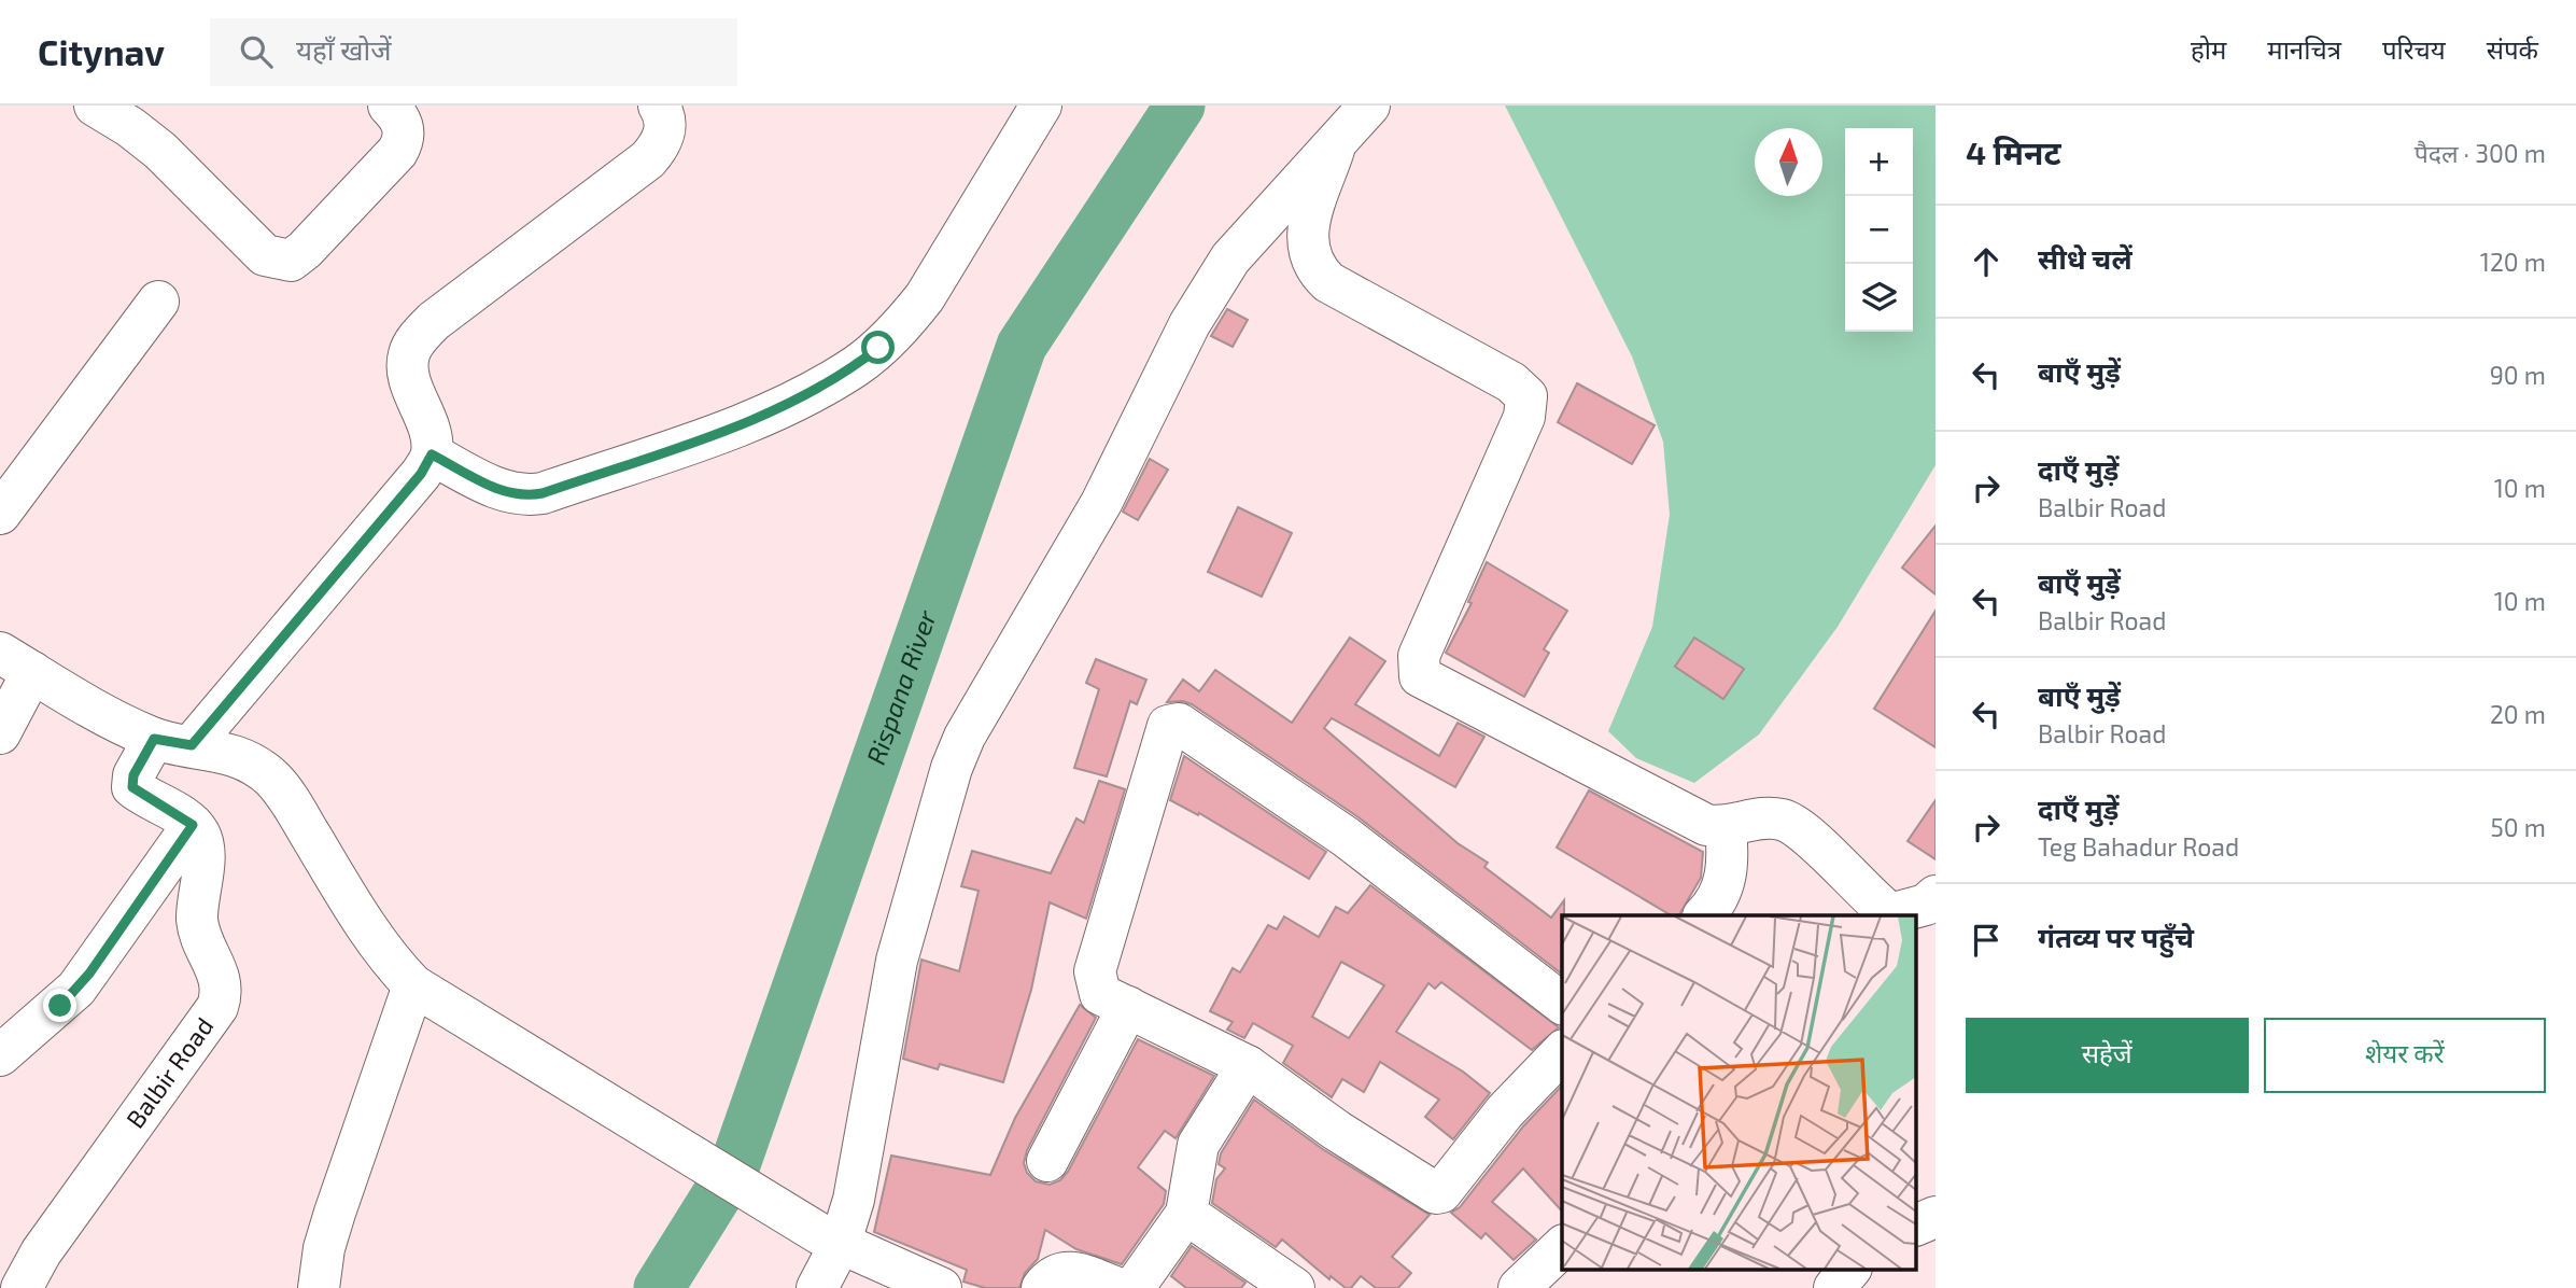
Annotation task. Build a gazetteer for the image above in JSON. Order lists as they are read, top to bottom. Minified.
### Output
{"streets":{"street":["Balbir Road"]},"water":["Rispana River"],"north":"top","page":{"header":"Citynav","search":"यहाँ खोजें","nav":["होम","मानचित्र","परिचय","संपर्क"],"heading":["4 मिनट","पैदल · 300 m"],"map_buttons":["+","−"],"list":[["सीधे चलें","120 m"],["बाएँ मुड़ें","90 m"],["दाएँ मुड़ें","Balbir Road","10 m"],["बाएँ मुड़ें","Balbir Road","10 m"],["बाएँ मुड़ें","Balbir Road","20 m"],["दाएँ मुड़ें","Teg Bahadur Road","50 m"],"गंतव्य पर पहुँचे"],"buttons":["सहेजें","शेयर करें"]}}
